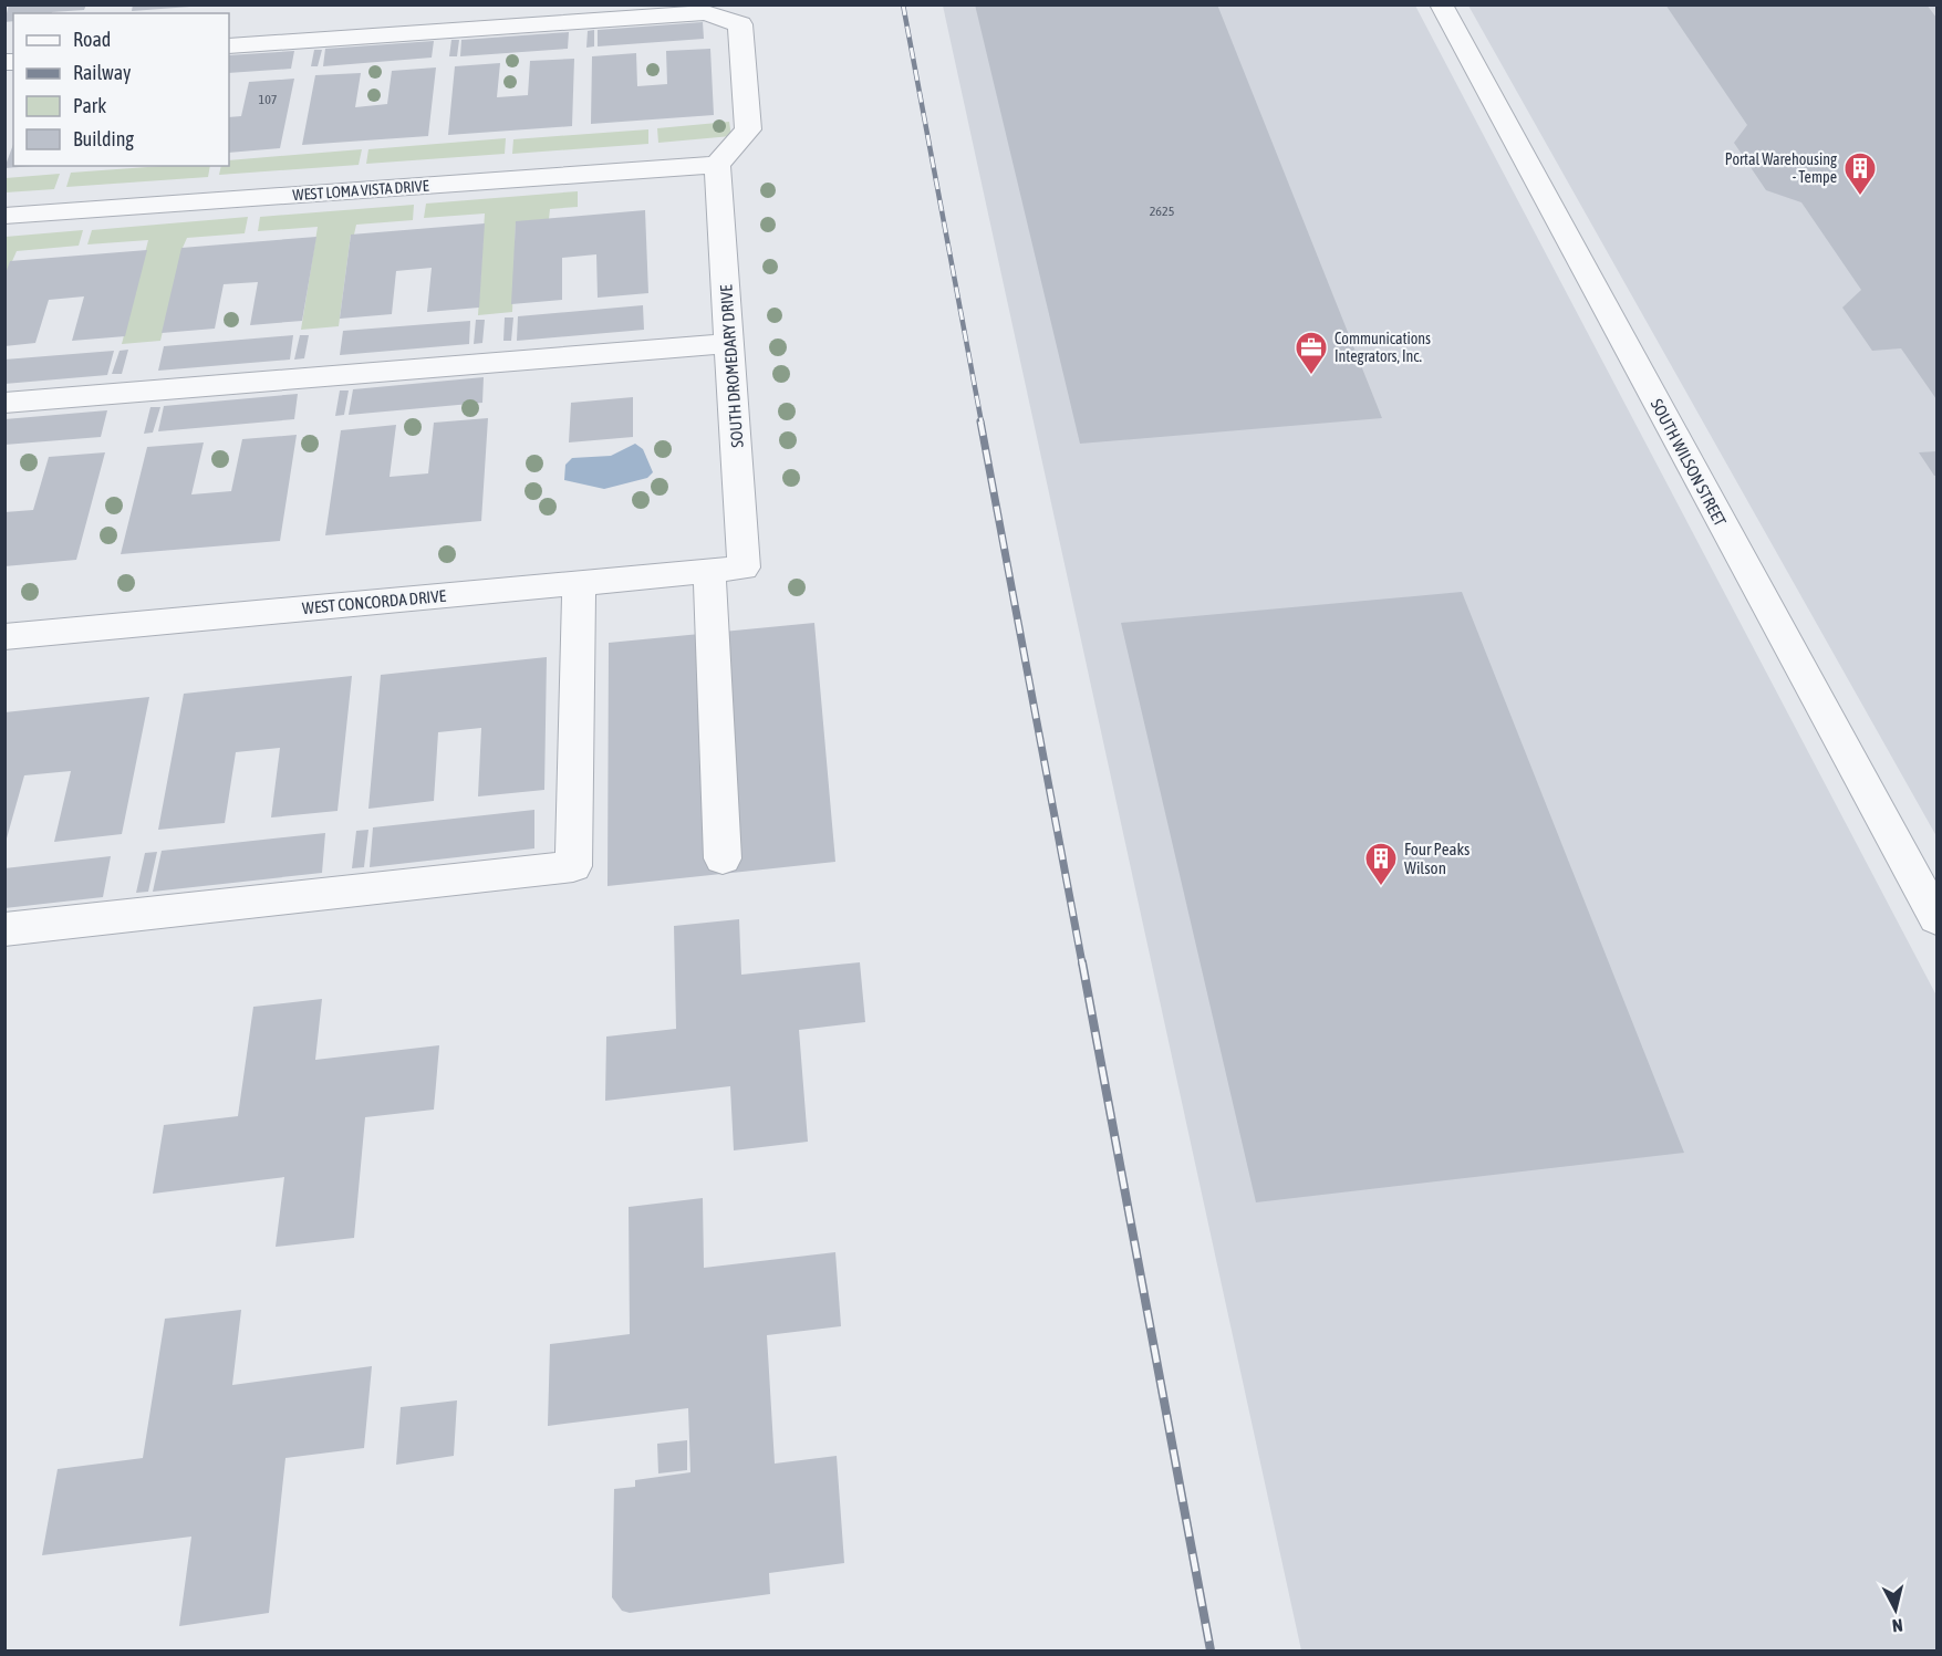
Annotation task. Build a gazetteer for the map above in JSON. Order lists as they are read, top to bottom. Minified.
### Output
{"streets":{"street":["WEST LOMA VISTA DRIVE","SOUTH DROMEDARY DRIVE","SOUTH WILSON STREET","WEST CONCORDA DRIVE"]},"crossings":[["WEST LOMA VISTA DRIVE","SOUTH DROMEDARY DRIVE"],["SOUTH DROMEDARY DRIVE","WEST CONCORDA DRIVE"]],"places":{"building":["Portal Warehousing - Tempe","Four Peaks Wilson"],"office":["Communications Integrators, Inc."]},"house_numbers":["107","2625"],"legend":["Road","Railway","Park","Building"],"north":"bottom"}
